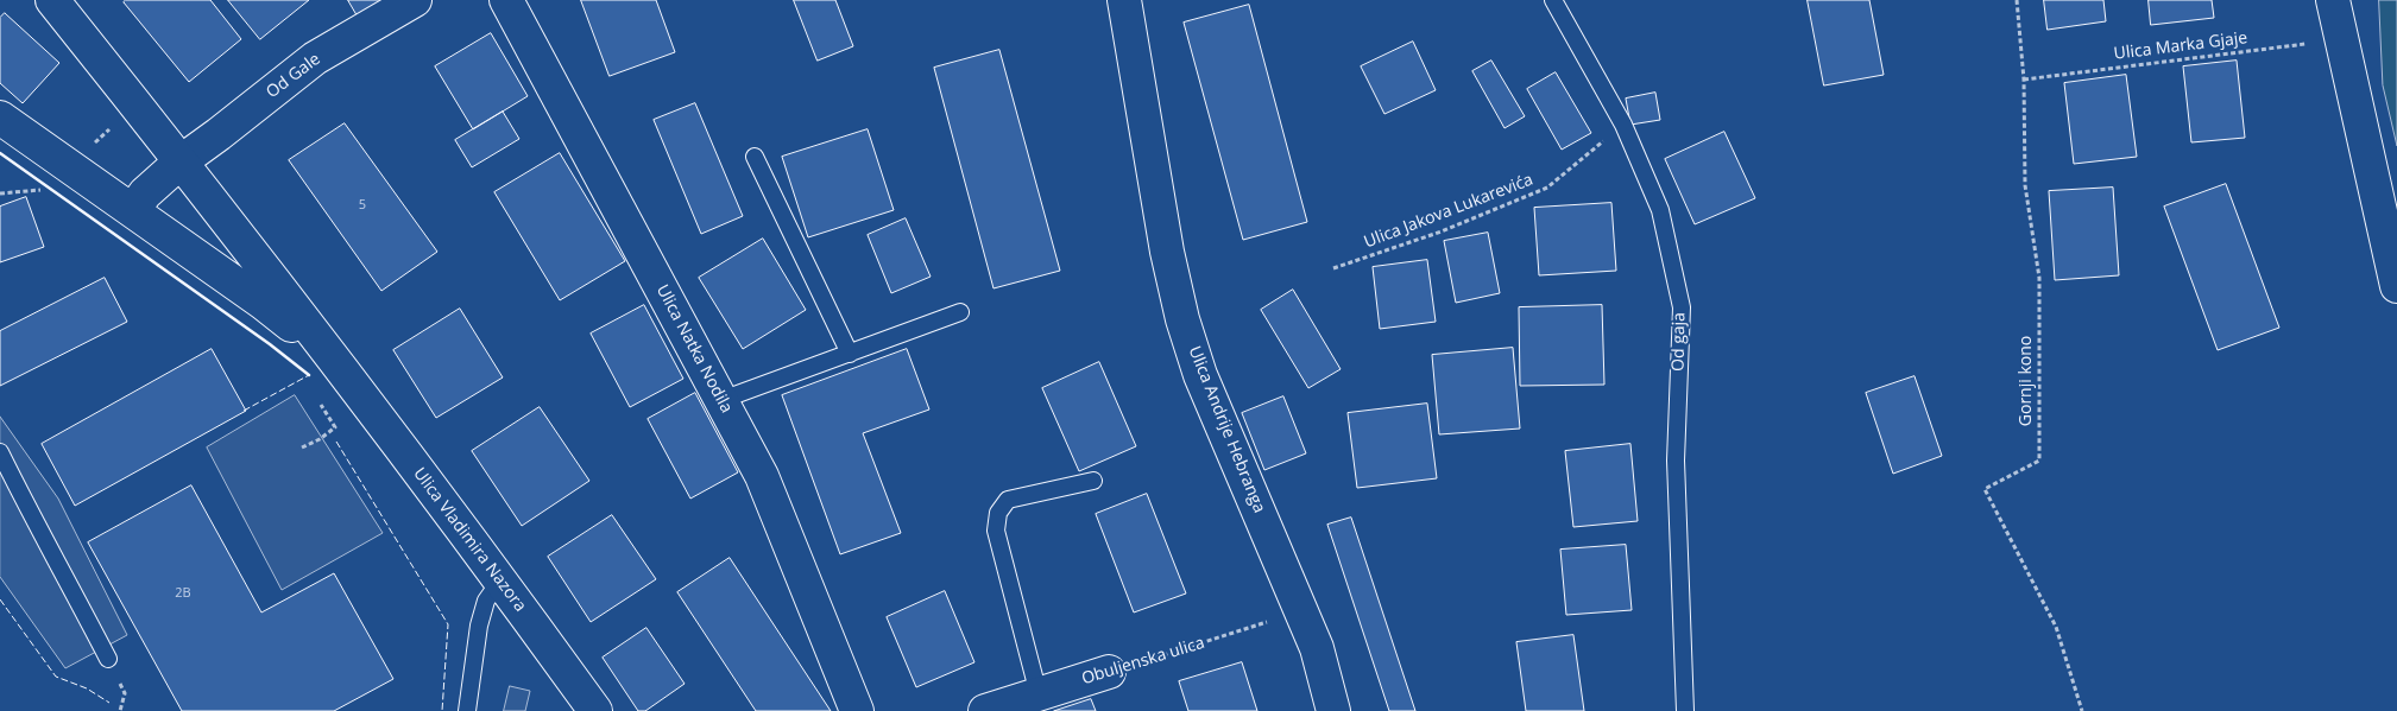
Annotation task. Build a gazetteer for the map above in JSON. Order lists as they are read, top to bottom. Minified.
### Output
{"streets":{"street":["Od Gale","Ulica Natka Nodila","Ulica Andrije Hebranga","Ulica Vladimira Nazora","Obuljenska ulica"],"lane":["Od gaja"],"path":["Ulica Marka Gjaje","Ulica Jakova Lukarevića","Gornji kono"]},"crossings":[["Ulica Marka Gjaje","Gornji kono"],["Od Gale","Ulica Vladimira Nazora"],["Ulica Jakova Lukarevića","Od gaja"],["Ulica Andrije Hebranga","Obuljenska ulica"]],"house_numbers":["5","2B"]}
